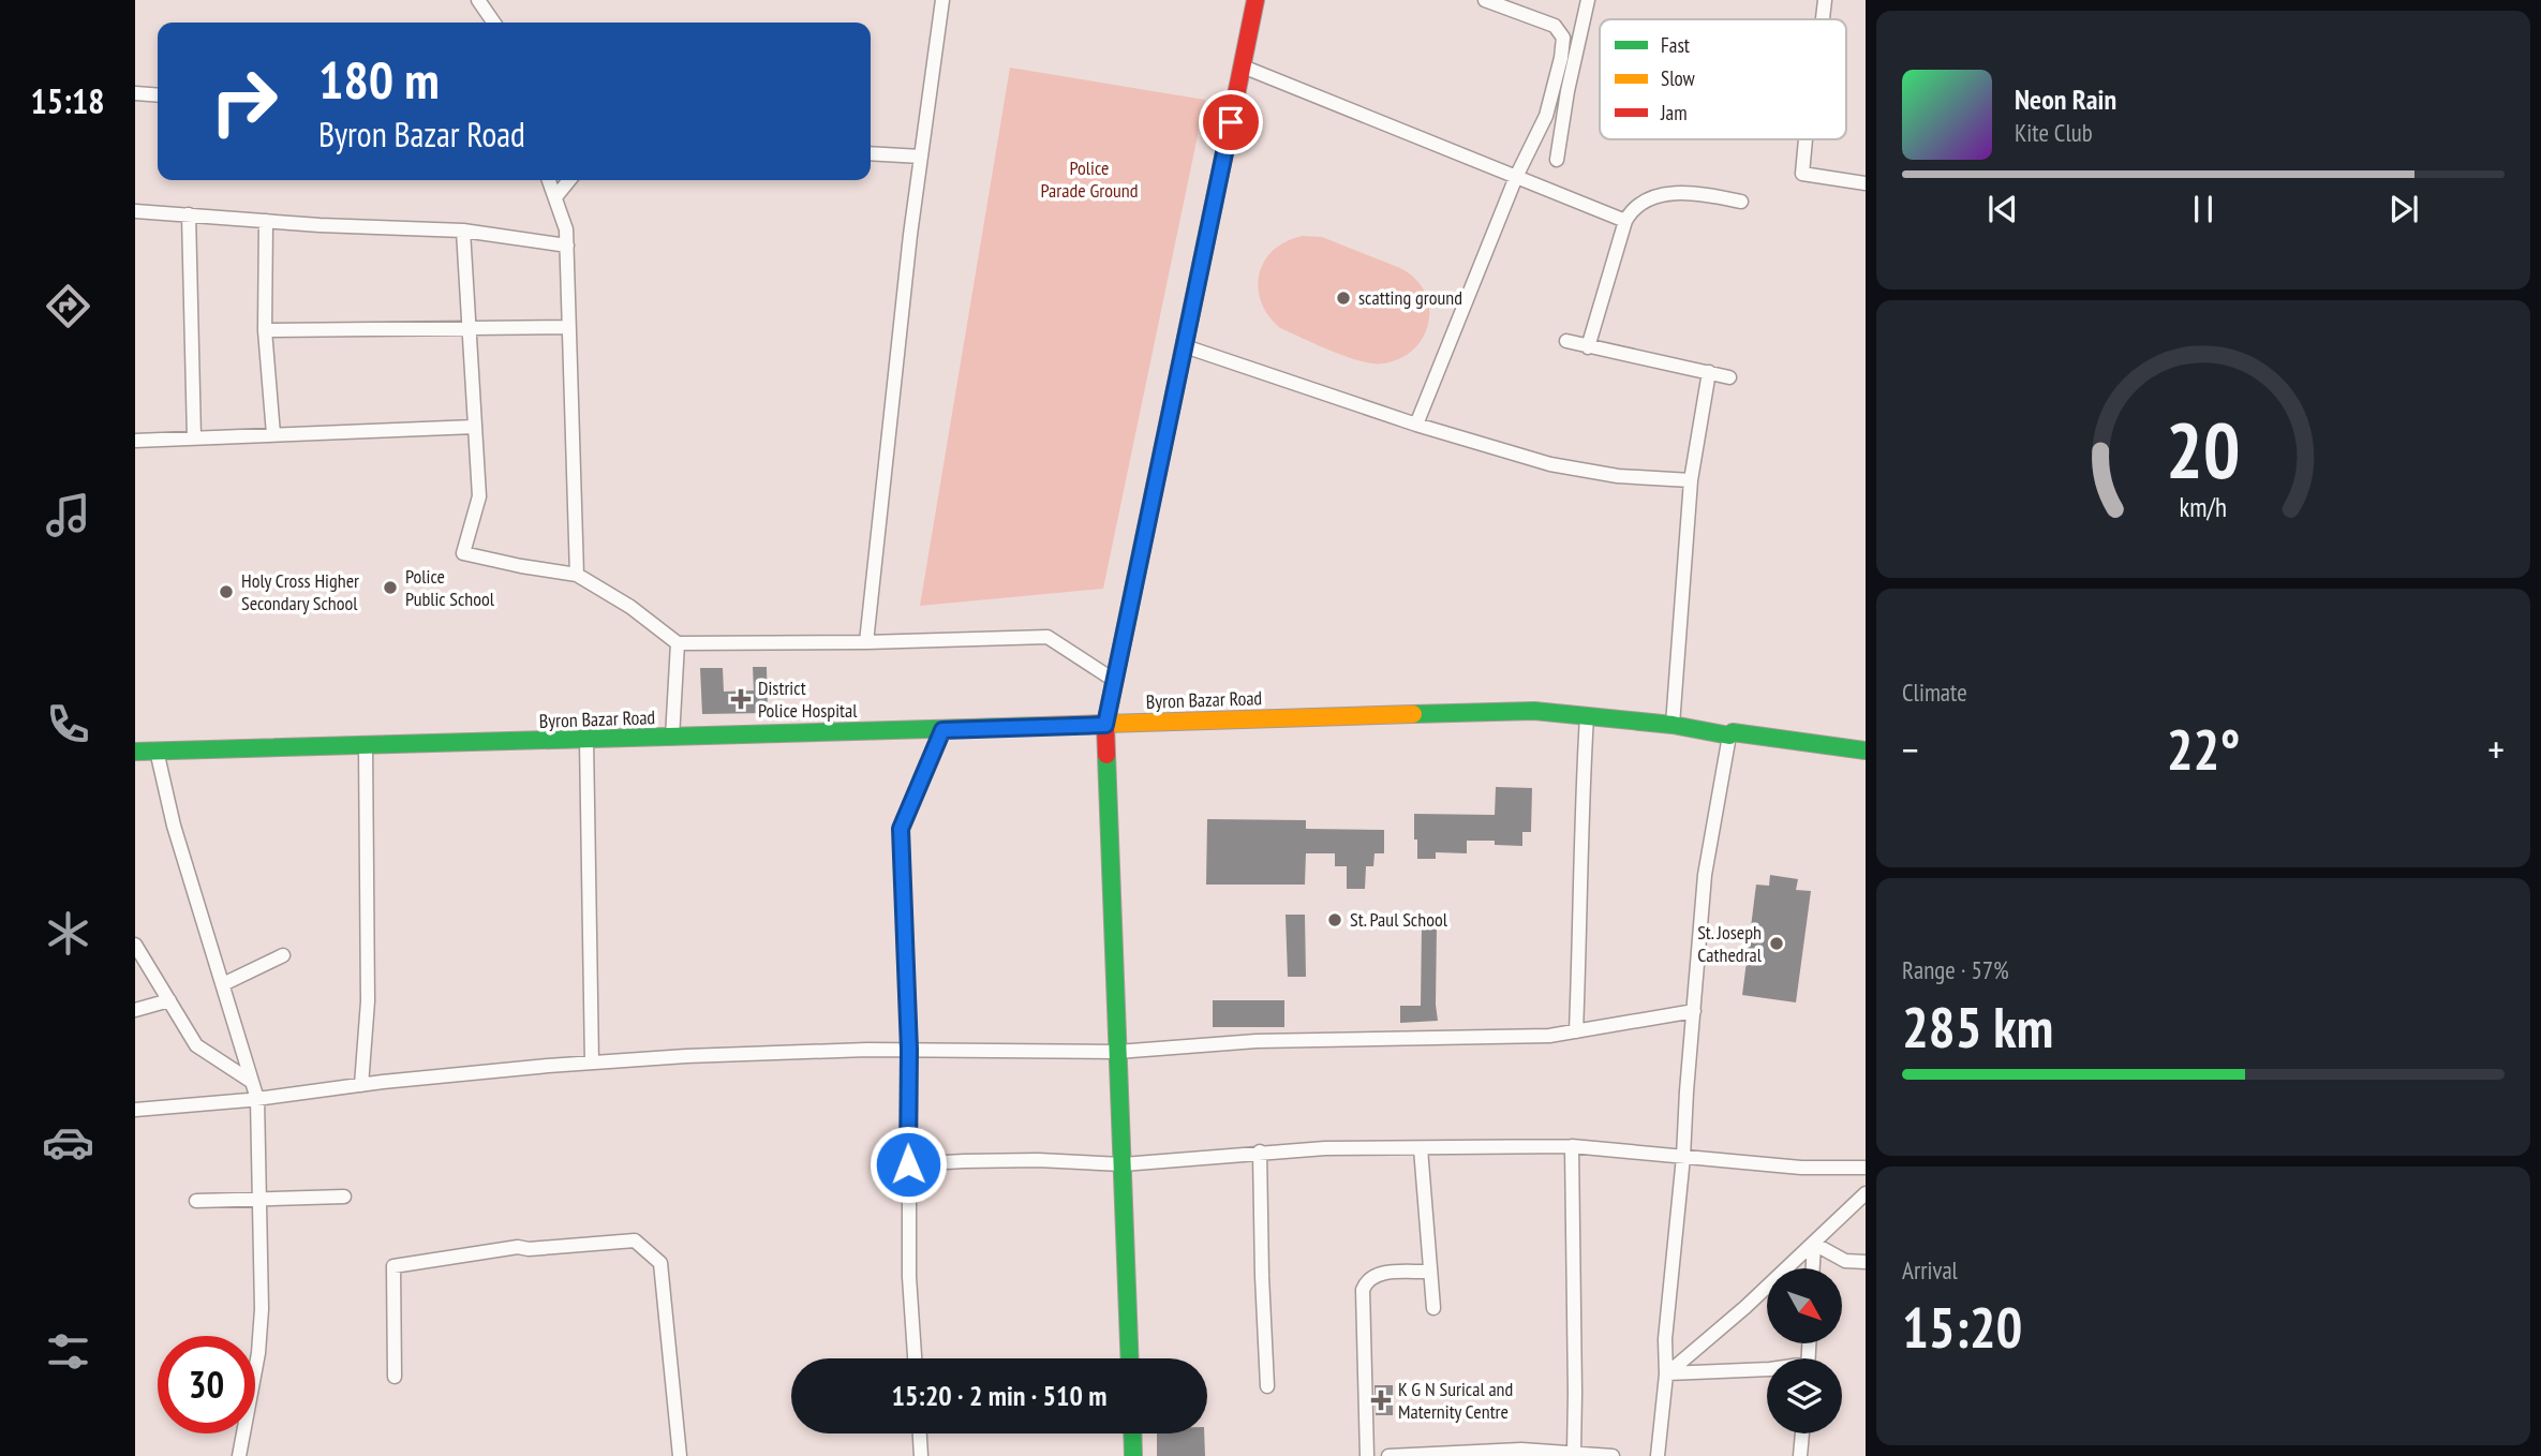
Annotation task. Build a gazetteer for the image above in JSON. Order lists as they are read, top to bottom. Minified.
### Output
{"streets":{"street":["Byron Bazar Road"]},"parks":["Police Parade Ground"],"places":{"other":["scatting ground","Police Public School","Holy Cross Higher Secondary School","St. Paul School","St. Joseph Cathedral"],"health":["District Police Hospital","K G N Surical and Maternity Centre"]},"legend":["Fast","Slow","Jam"],"north":"bottom right","page":{"tabs":"15:18","turn":["180 m","Byron Bazar Road"],"song":["Neon Rain","Kite Club"],"tile":["Climate",["Range · 57%","285 km"],["Arrival","15:20"]],"heat":["−","22°","+"],"limit":"30","trip":"15:20 · 2 min · 510 m","gauge":["20","km/h"]}}
